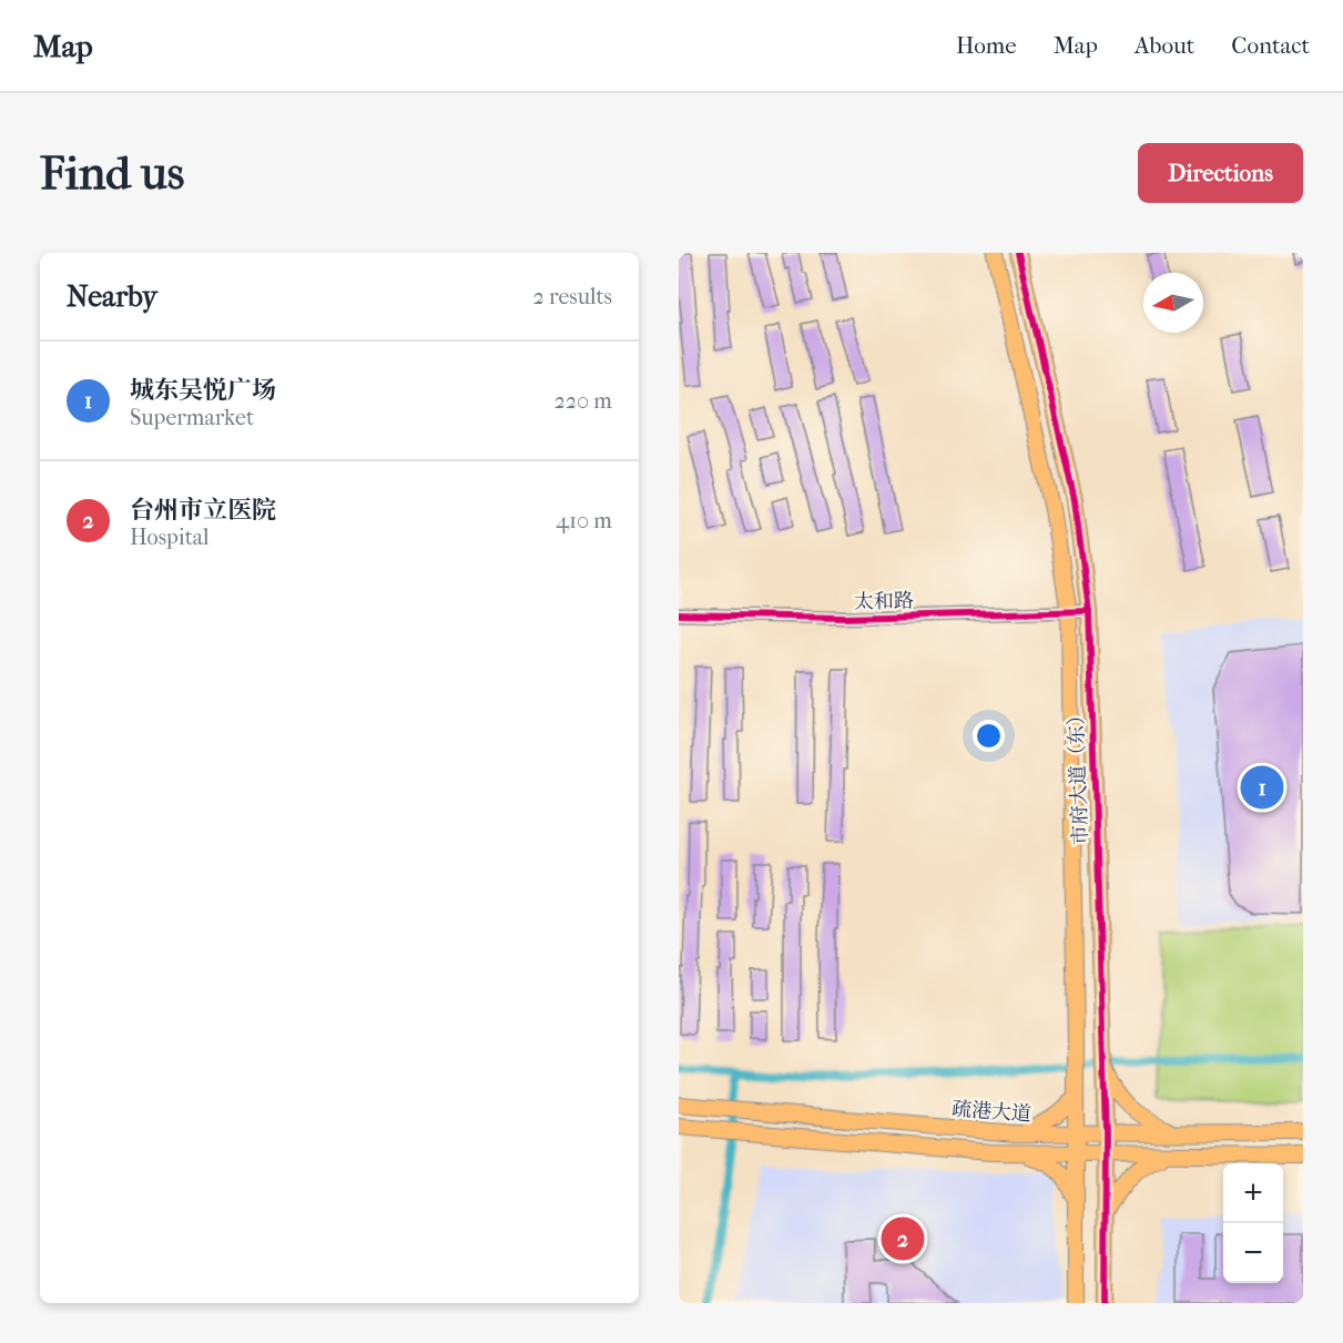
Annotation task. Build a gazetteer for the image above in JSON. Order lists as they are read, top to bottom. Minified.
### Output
{"streets":{"main road":["市府大道（东）","疏港大道"],"street":["太和路"]},"crossings":[["太和路","市府大道（东）"],["市府大道（东）","疏港大道"]],"north":"left","page":{"header":"Map","nav":["Home","Map","About","Contact"],"buttons":"Directions","title":"Find us","heading":["Nearby","2 results"],"list":[{"mark":"1","name":"城东吴悦广场","note":"Supermarket","value":"220 m"},{"mark":"2","name":"台州市立医院","note":"Hospital","value":"410 m"}],"pins":["1","2"],"map_buttons":["+","−"]}}
